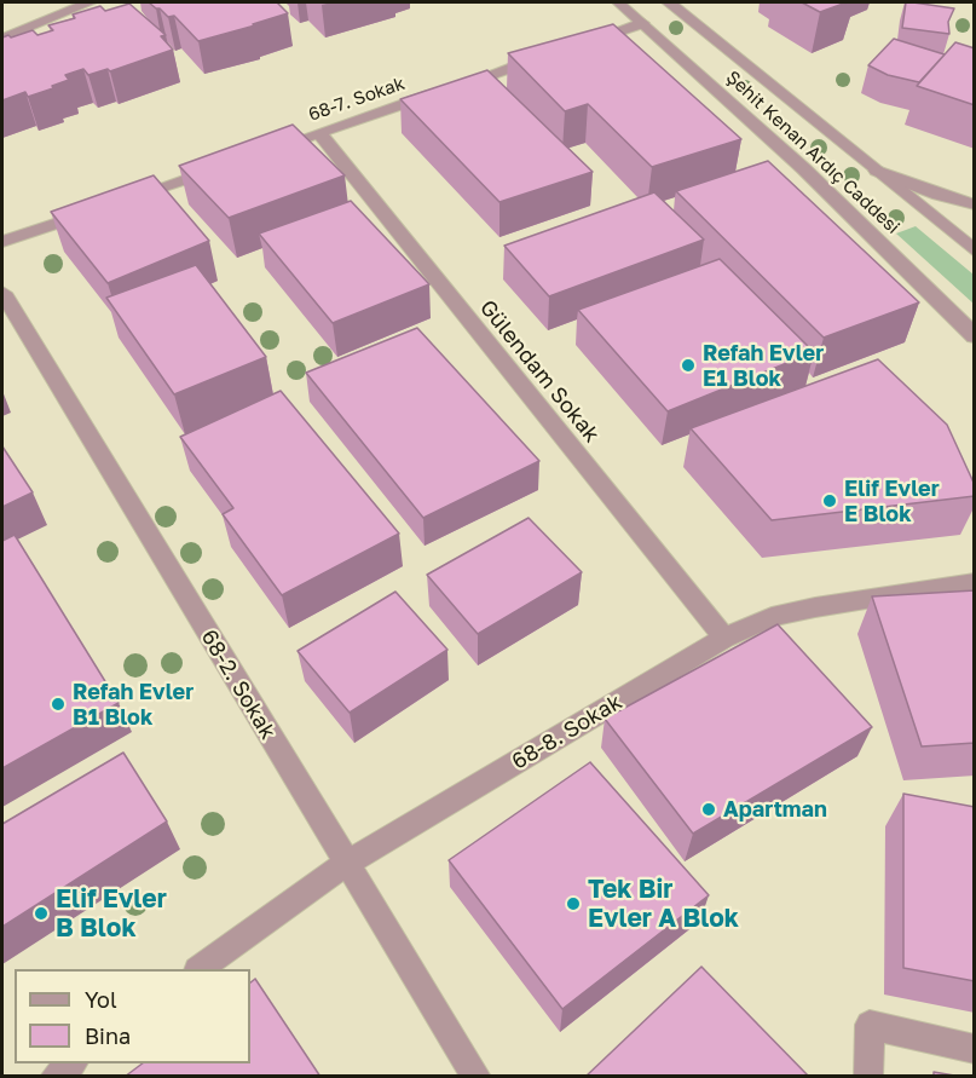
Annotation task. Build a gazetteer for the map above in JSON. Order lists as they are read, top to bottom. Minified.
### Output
{"streets":{"street":["68-7. Sokak","Şehit Kenan Ardıç Caddesi","Gülendam Sokak","68-2. Sokak","68-8. Sokak"]},"crossings":[["68-7. Sokak","Gülendam Sokak"],["Gülendam Sokak","68-8. Sokak"],["68-2. Sokak","68-8. Sokak"]],"places":["Refah Evler E1 Blok","Elif Evler E Blok","Refah Evler B1 Blok","Apartman","Tek Bir Evler A Blok","Elif Evler B Blok"],"legend":["Yol","Bina"]}
